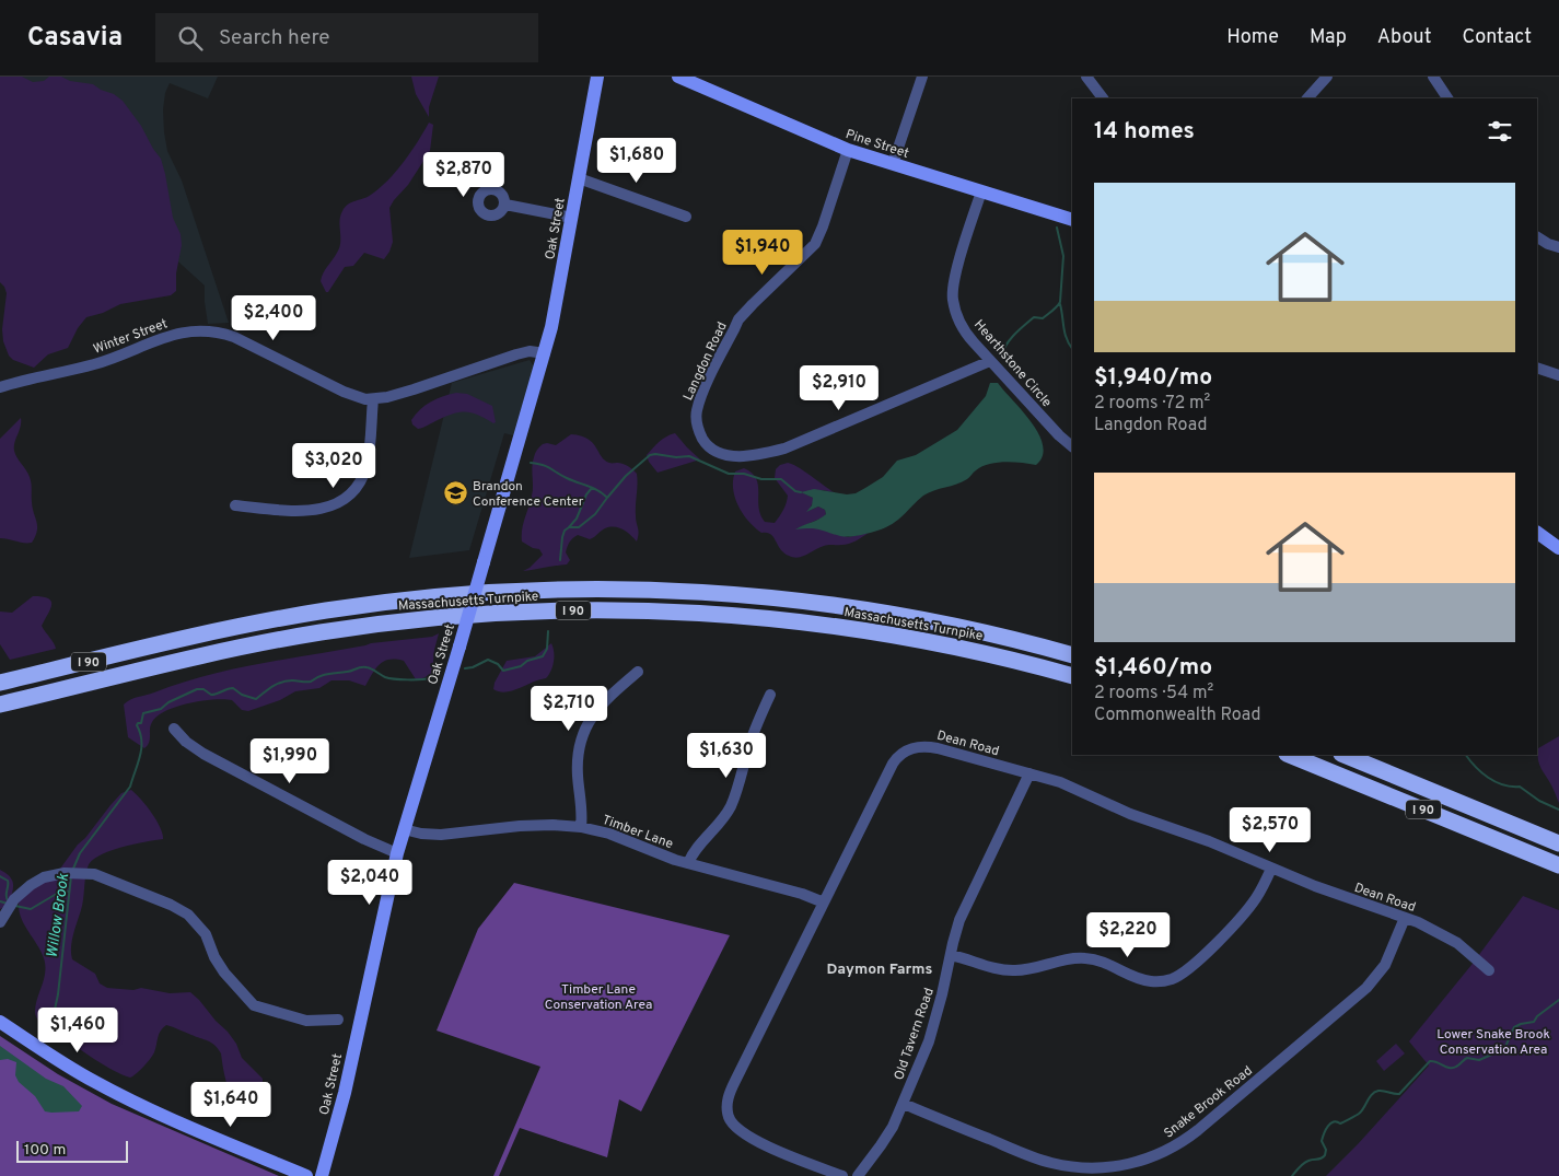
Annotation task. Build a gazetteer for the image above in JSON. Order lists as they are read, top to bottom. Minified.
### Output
{"streets":{"highway":["Massachusetts Turnpike","I 90"],"main road":["Pine Street","Oak Street"],"street":["Winter Street","Langdon Road","Hearthstone Circle","Dean Road","Timber Lane","Old Tavern Road","Snake Brook Road"]},"crossings":[["Pine Street","Langdon Road"],["Pine Street","Hearthstone Circle"],["Oak Street","Winter Street"],["Oak Street","Timber Lane"],["Langdon Road","Hearthstone Circle"],["Dean Road","Timber Lane"],["Dean Road","Old Tavern Road"],["Dean Road","Snake Brook Road"],["Old Tavern Road","Snake Brook Road"]],"districts":["Daymon Farms"],"water":["Willow Brook"],"parks":["Timber Lane Conservation Area","Lower Snake Brook Conservation Area"],"places":{"school or university":["Brandon Conference Center"]},"scale_bar":"100 m","page":{"header":"Casavia","search":"Search here","nav":["Home","Map","About","Contact"],"heading":"14 homes","price":["$1,680","$2,870","$1,940","$2,400","$2,910","$3,020","$2,710","$1,630","$1,990","$2,570","$2,040","$2,220","$1,460","$1,640"],"list":[{"name":"$1,940/mo","note":"2 rooms · 72 m² · Langdon Road"},{"name":"$1,460/mo","note":"2 rooms · 54 m² · Commonwealth Road"}],"scale":"100 m"}}
